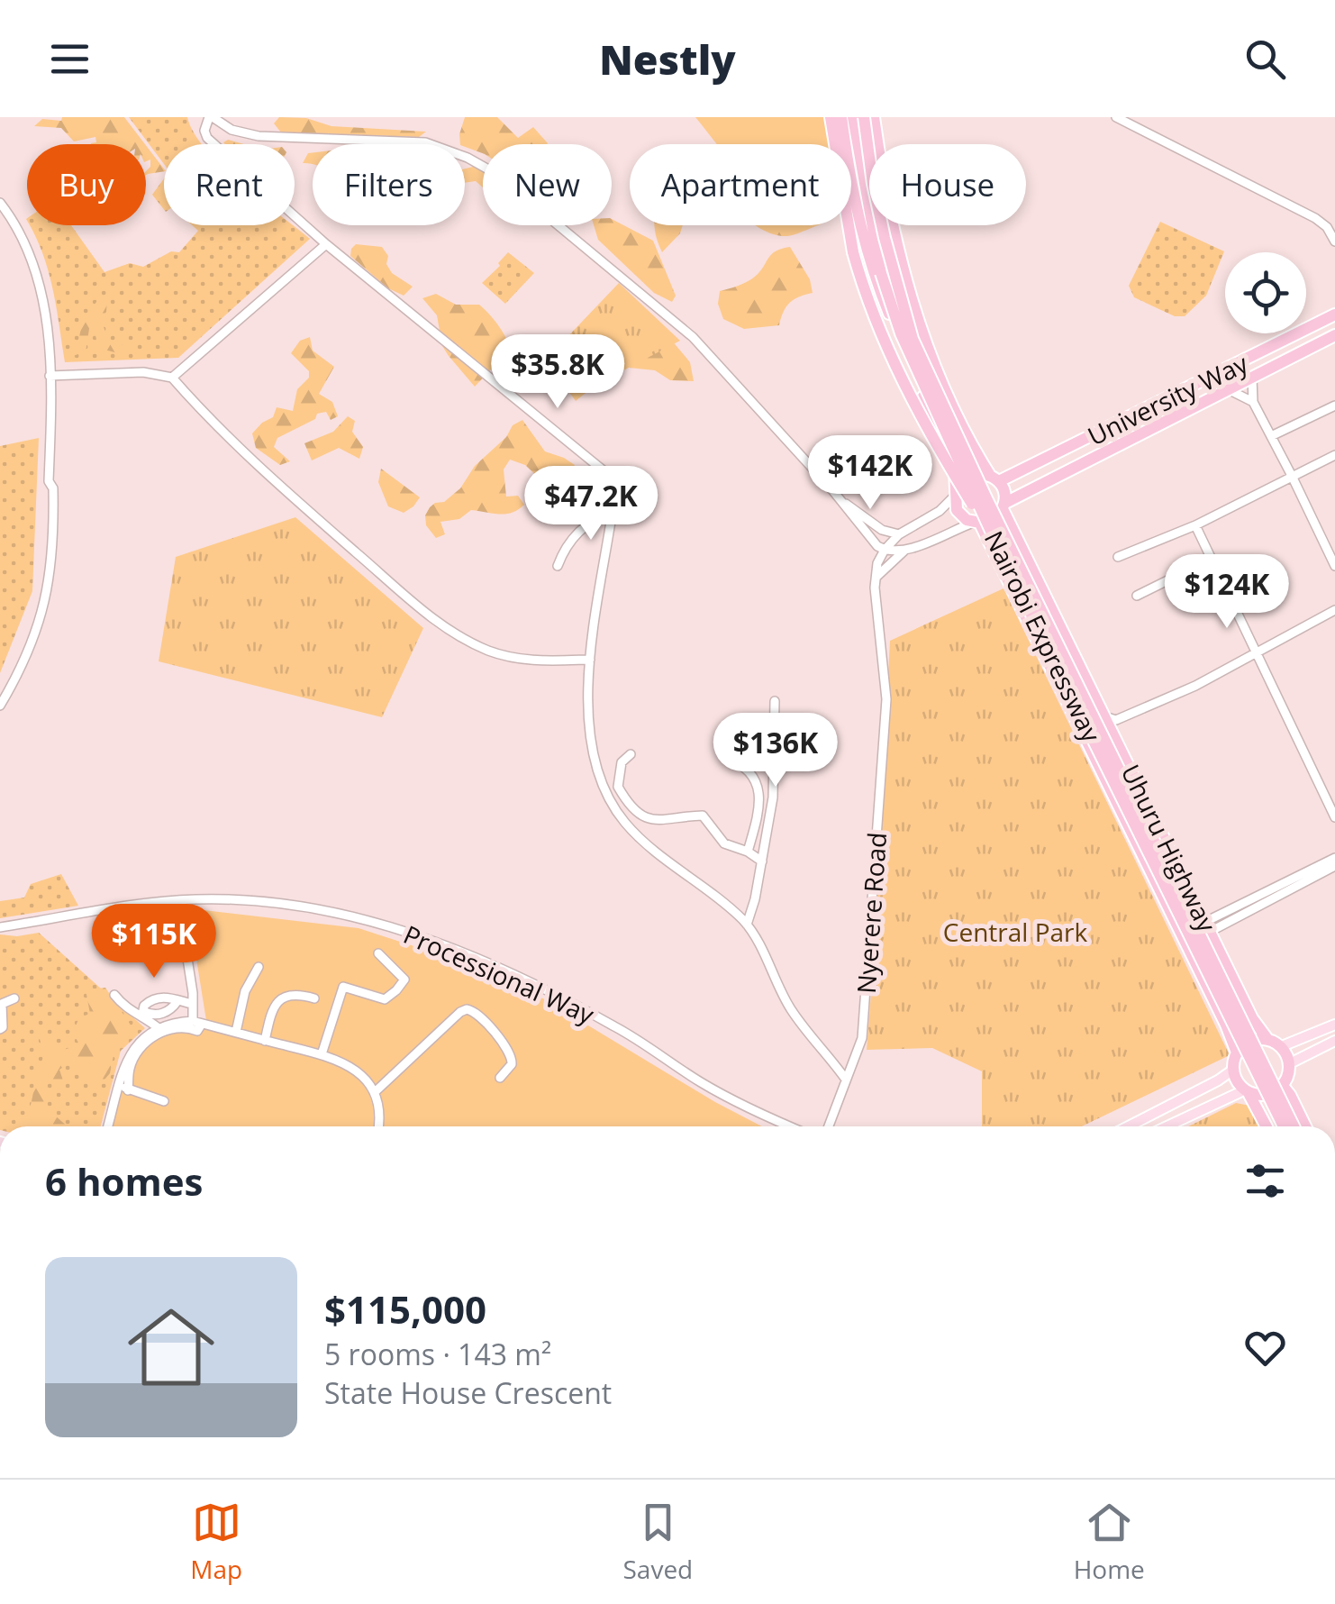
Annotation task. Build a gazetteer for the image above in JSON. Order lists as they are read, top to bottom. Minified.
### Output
{"streets":{"highway":["University Way","Nairobi Expressway","Uhuru Highway"],"street":["Nyerere Road","Processional Way"]},"crossings":[["University Way","Uhuru Highway"]],"parks":["Central Park"],"page":{"header":"Nestly","chip":["Buy","Rent","Filters","New","Apartment","House"],"price":["$35.8K","$142K","$47.2K","$124K","$136K","$115K"],"heading":"6 homes","list":[{"name":"$115,000","note":"5 rooms · 143 m² · State House Crescent"}],"tabs":["Map","Saved","Home"]}}
